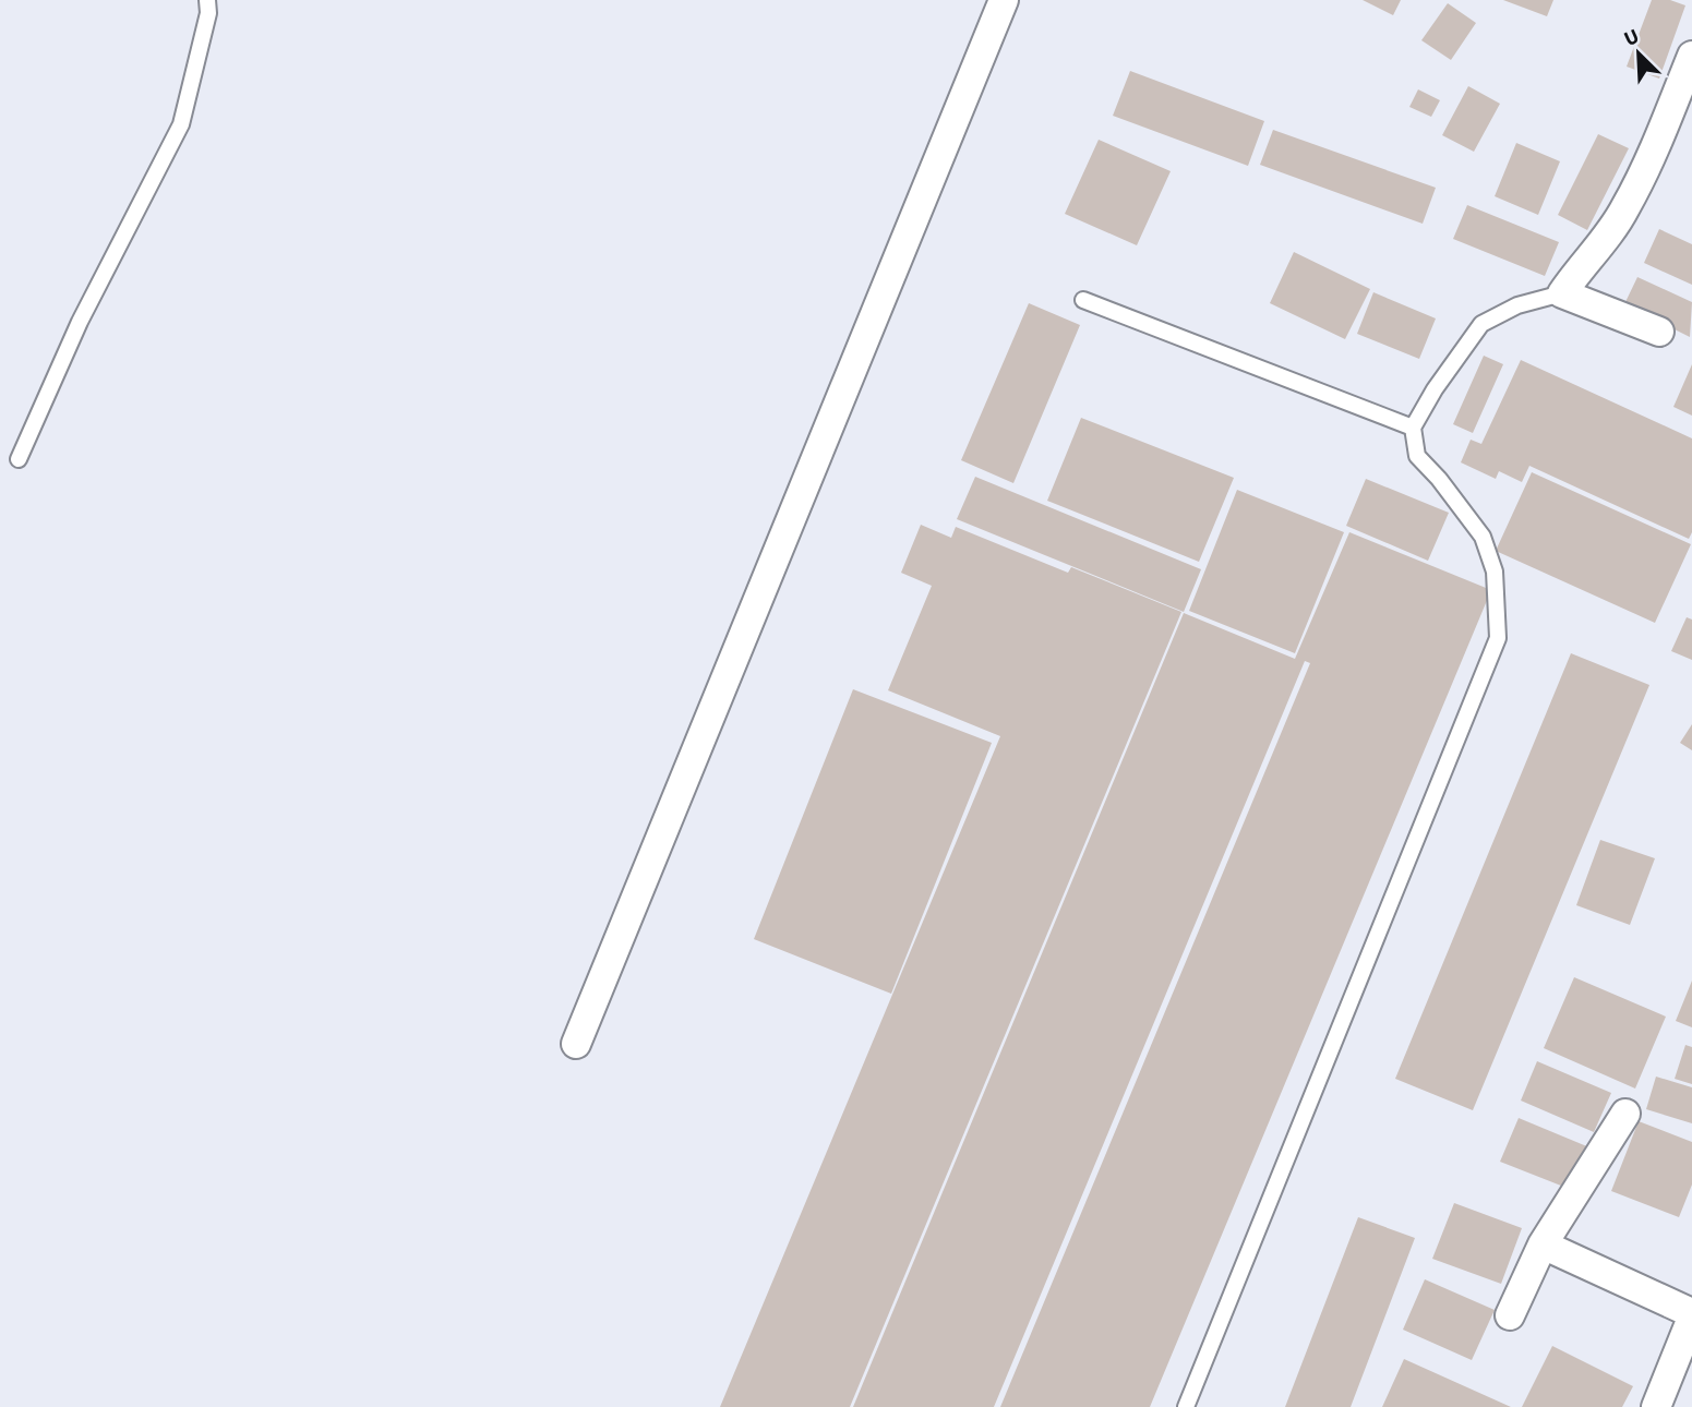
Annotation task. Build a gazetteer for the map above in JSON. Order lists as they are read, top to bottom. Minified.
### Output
{"north":"top left"}
